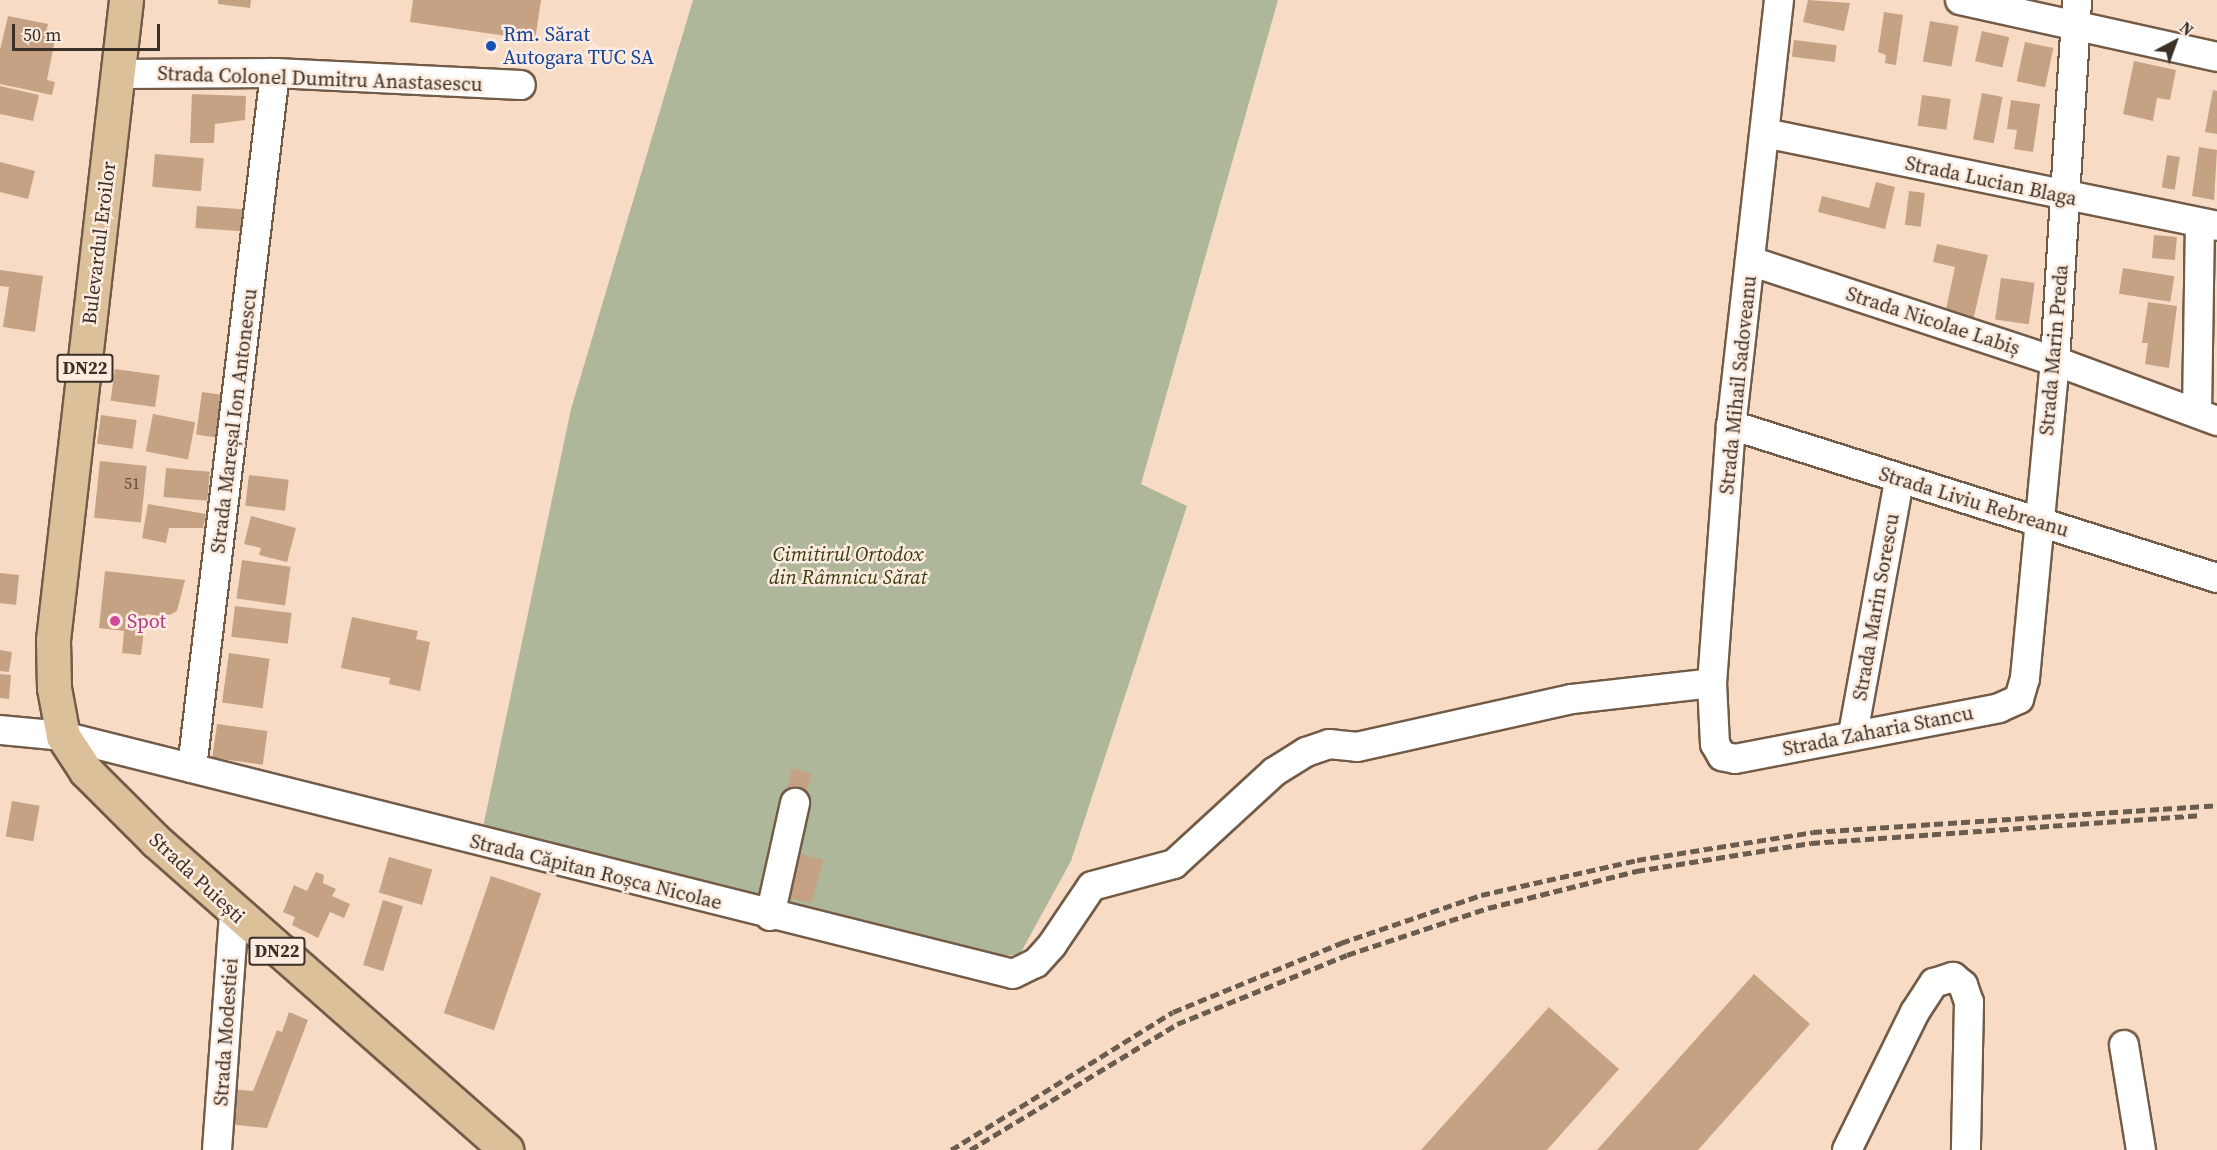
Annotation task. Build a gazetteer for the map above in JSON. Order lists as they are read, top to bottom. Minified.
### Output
{"streets":{"main road":["Bulevardul Eroilor","DN22","Strada Puiești"],"street":["Strada Colonel Dumitru Anastasescu","Strada Lucian Blaga","Strada Nicolae Labiș","Strada Marin Preda","Strada Mihail Sadoveanu","Strada Mareșal Ion Antonescu","Strada Liviu Rebreanu","Strada Marin Sorescu","Strada Zaharia Stancu","Strada Căpitan Roșca Nicolae","Strada Modestiei"]},"crossings":[["Strada Colonel Dumitru Anastasescu","Bulevardul Eroilor"],["Strada Colonel Dumitru Anastasescu","Strada Mareșal Ion Antonescu"],["Strada Lucian Blaga","Strada Marin Preda"],["Strada Lucian Blaga","Strada Mihail Sadoveanu"],["Bulevardul Eroilor","Strada Căpitan Roșca Nicolae"],["Bulevardul Eroilor","Strada Puiești"],["Strada Nicolae Labiș","Strada Marin Preda"],["Strada Nicolae Labiș","Strada Mihail Sadoveanu"],["Strada Marin Preda","Strada Liviu Rebreanu"],["Strada Marin Preda","Strada Zaharia Stancu"],["Strada Mihail Sadoveanu","Strada Liviu Rebreanu"],["Strada Mihail Sadoveanu","Strada Zaharia Stancu"],["Strada Mihail Sadoveanu","Strada Căpitan Roșca Nicolae"],["Strada Mareșal Ion Antonescu","Strada Căpitan Roșca Nicolae"],["Strada Liviu Rebreanu","Strada Marin Sorescu"],["Strada Marin Sorescu","Strada Zaharia Stancu"],["Strada Căpitan Roșca Nicolae","Strada Puiești"],["Strada Puiești","Strada Modestiei"]],"parks":["Cimitirul Ortodox din Râmnicu Sărat"],"places":["Rm. Sărat Autogara TUC SA","Spot"],"house_numbers":["51"],"scale_bar":"50 m","north":"top right"}
